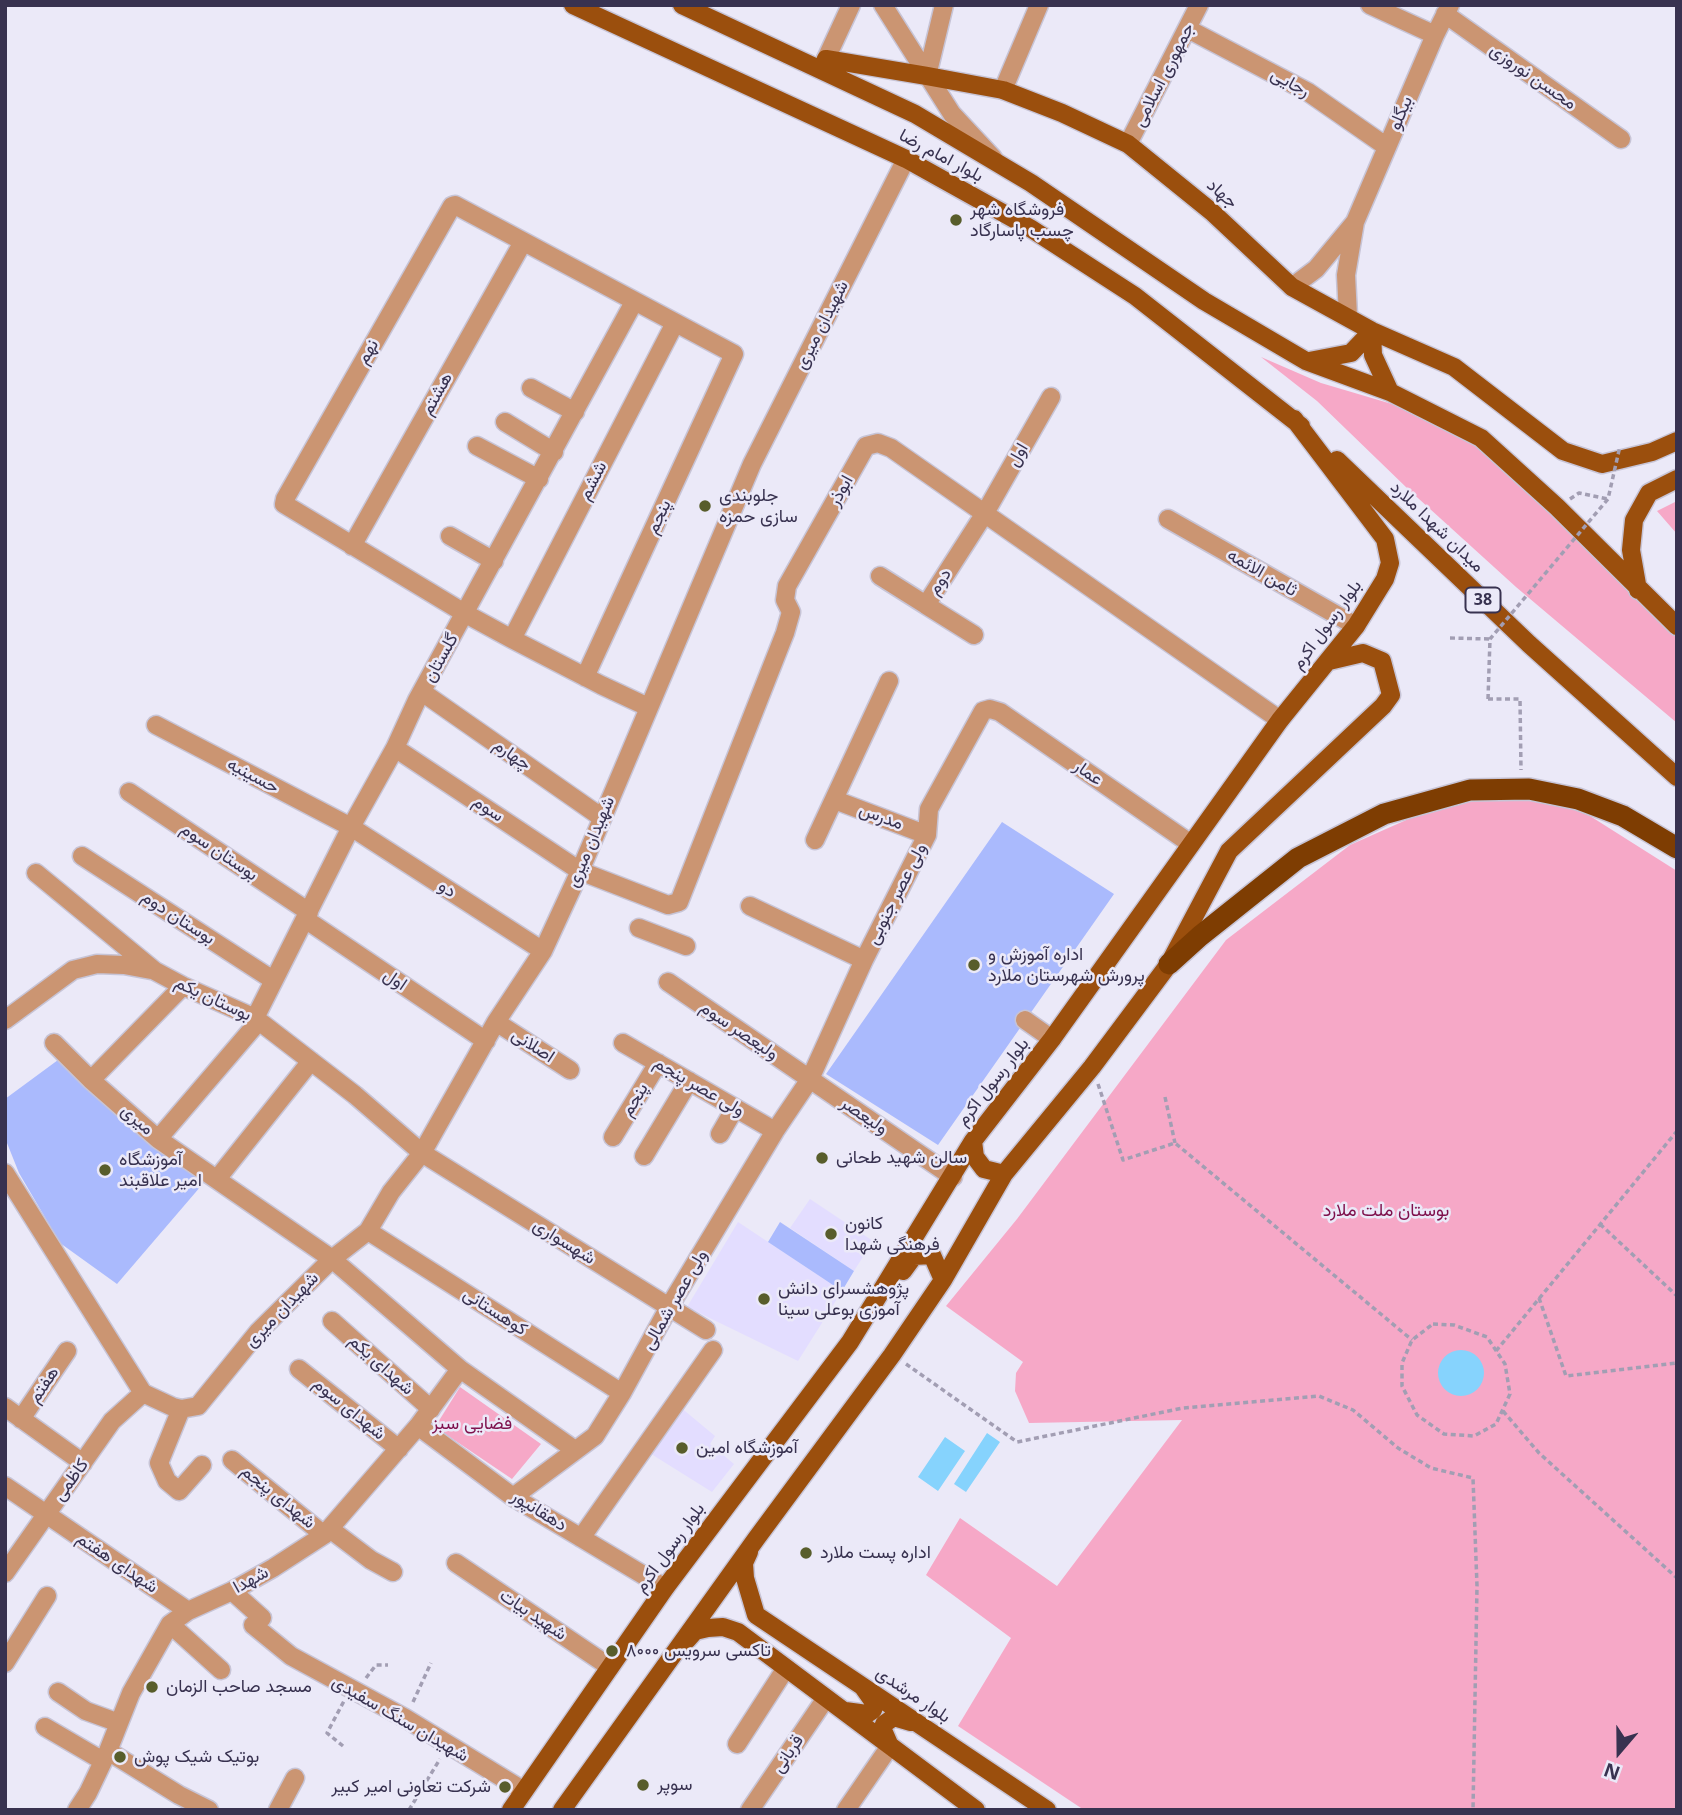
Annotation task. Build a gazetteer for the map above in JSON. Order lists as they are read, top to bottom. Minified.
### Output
{"streets":{"main road":["بلوار امام رضا","جهاد","میدان شهدا ملارد","38","بلوار رسول اکرم","بلوار مرشدی"],"street":["جمهوری اسلامی","محسن نوروزی","رجایی","بیگلو","شهیدان میری","نهم","هشتم","اول","ششم","ابوذر","پنجم","ثامن الائمه","دوم","گلستان","چهارم","عمار","حسینیه","سوم","مدرس","بوستان سوم","دو","ولی عصر جنوبی","بوستان دوم","بوستان یکم","ولیعصر سوم","اصلانی","ولی عصر پنجم","ولیعصر","میری","شهسواری","ولی عصر شمالی","کوهستانی","شهدای یکم","هفتم","شهدای سوم","کاظمی","شهدای پنجم","دهقانپور","شهدای هفتم","شهدا","شهید بیات","شهیدان سنگ سفیدی","قربانی"]},"crossings":[["جمهوری اسلامی","رجایی"],["جمهوری اسلامی","جهاد"],["محسن نوروزی","بیگلو"],["رجایی","بیگلو"],["بلوار امام رضا","جهاد"],["بلوار امام رضا","شهیدان میری"],["بلوار امام رضا","میدان شهدا ملارد"],["بلوار امام رضا","بلوار رسول اکرم"],["شهیدان میری","اول"],["شهیدان میری","چهارم"],["شهیدان میری","سوم"],["شهیدان میری","دو"],["شهیدان میری","بوستان یکم"],["شهیدان میری","اصلانی"],["شهیدان میری","میری"],["شهیدان میری","شهسواری"],["شهیدان میری","کوهستانی"],["نهم","هشتم"],["اول","ابوذر"],["اول","دوم"],["اول","گلستان"],["اول","بوستان سوم"],["ششم","پنجم"],["ابوذر","دوم"],["ابوذر","بلوار رسول اکرم"],["پنجم","ولی عصر پنجم"],["میدان شهدا ملارد","بلوار رسول اکرم"],["ثامن الائمه","بلوار رسول اکرم"],["بلوار رسول اکرم","عمار"],["بلوار رسول اکرم","ولیعصر"],["بلوار رسول اکرم","دهقانپور"],["بلوار رسول اکرم","شهید بیات"],["بلوار رسول اکرم","شهیدان سنگ سفیدی"],["گلستان","چهارم"],["گلستان","حسینیه"],["گلستان","سوم"],["گلستان","بوستان سوم"],["گلستان","دو"],["گلستان","بوستان دوم"],["گلستان","بوستان یکم"],["گلستان","میری"],["عمار","ولی عصر جنوبی"],["حسینیه","دو"],["مدرس","ولی عصر جنوبی"],["ولی عصر جنوبی","ولیعصر سوم"],["ولی عصر جنوبی","ولیعصر"],["ولی عصر جنوبی","ولی عصر شمالی"],["بوستان یکم","شهسواری"],["ولیعصر سوم","ولیعصر"],["ولیعصر سوم","ولی عصر شمالی"],["ولی عصر پنجم","ولی عصر شمالی"],["ولیعصر","ولی عصر شمالی"],["شهسواری","ولی عصر شمالی"],["ولی عصر شمالی","کوهستانی"],["ولی عصر شمالی","دهقانپور"],["شهدای یکم","شهدا"],["شهدای سوم","شهدا"],["کاظمی","شهدای هفتم"],["شهدای پنجم","شهدا"],["دهقانپور","شهدا"],["شهدای هفتم","شهدا"],["شهدا","شهیدان سنگ سفیدی"]],"parks":["بوستان ملت ملارد","فضایی سبز"],"places":["فروشگاه شهر چسب پاسارگاد","جلوبندی سازی حمزه","اداره آموزش و پرورش شهرستان ملارد","سالن شهید طحانی","آموزشگاه امیر علاقبند","کانون فرهنگی شهدا","پژوهشسرای دانش آموزی بوعلی سینا","آموزشگاه امین","اداره پست ملارد","تاکسی سرویس ۸۰۰۰","مسجد صاحب الزمان","بوتیک شیک پوش","سوپر","شرکت تعاونی امیر کبیر"],"north":"bottom"}
